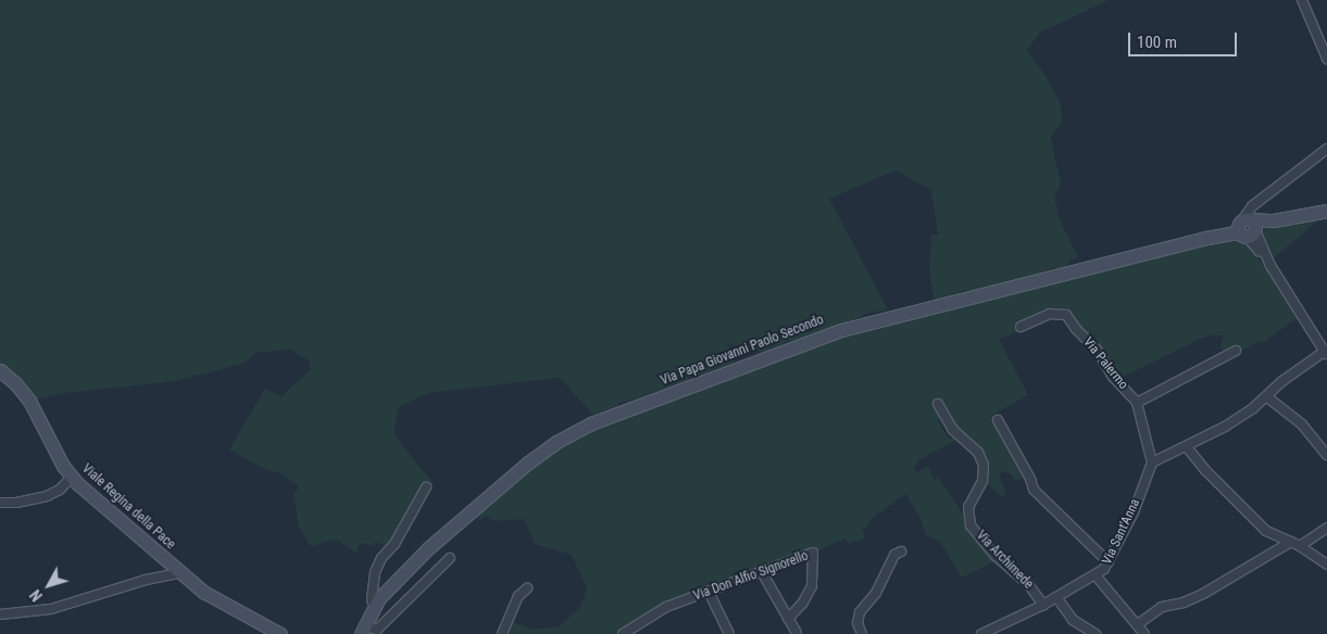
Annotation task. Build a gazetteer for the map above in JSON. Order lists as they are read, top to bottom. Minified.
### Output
{"streets":{"main road":["Via Papa Giovanni Paolo Secondo","Viale Regina della Pace"],"street":["Via Palermo","Via Sant'Anna","Via Archimede","Via Don Alfio Signorello"]},"crossings":[["Via Palermo","Via Sant'Anna"],["Via Sant'Anna","Via Archimede"]],"scale_bar":"100 m","north":"bottom left"}
